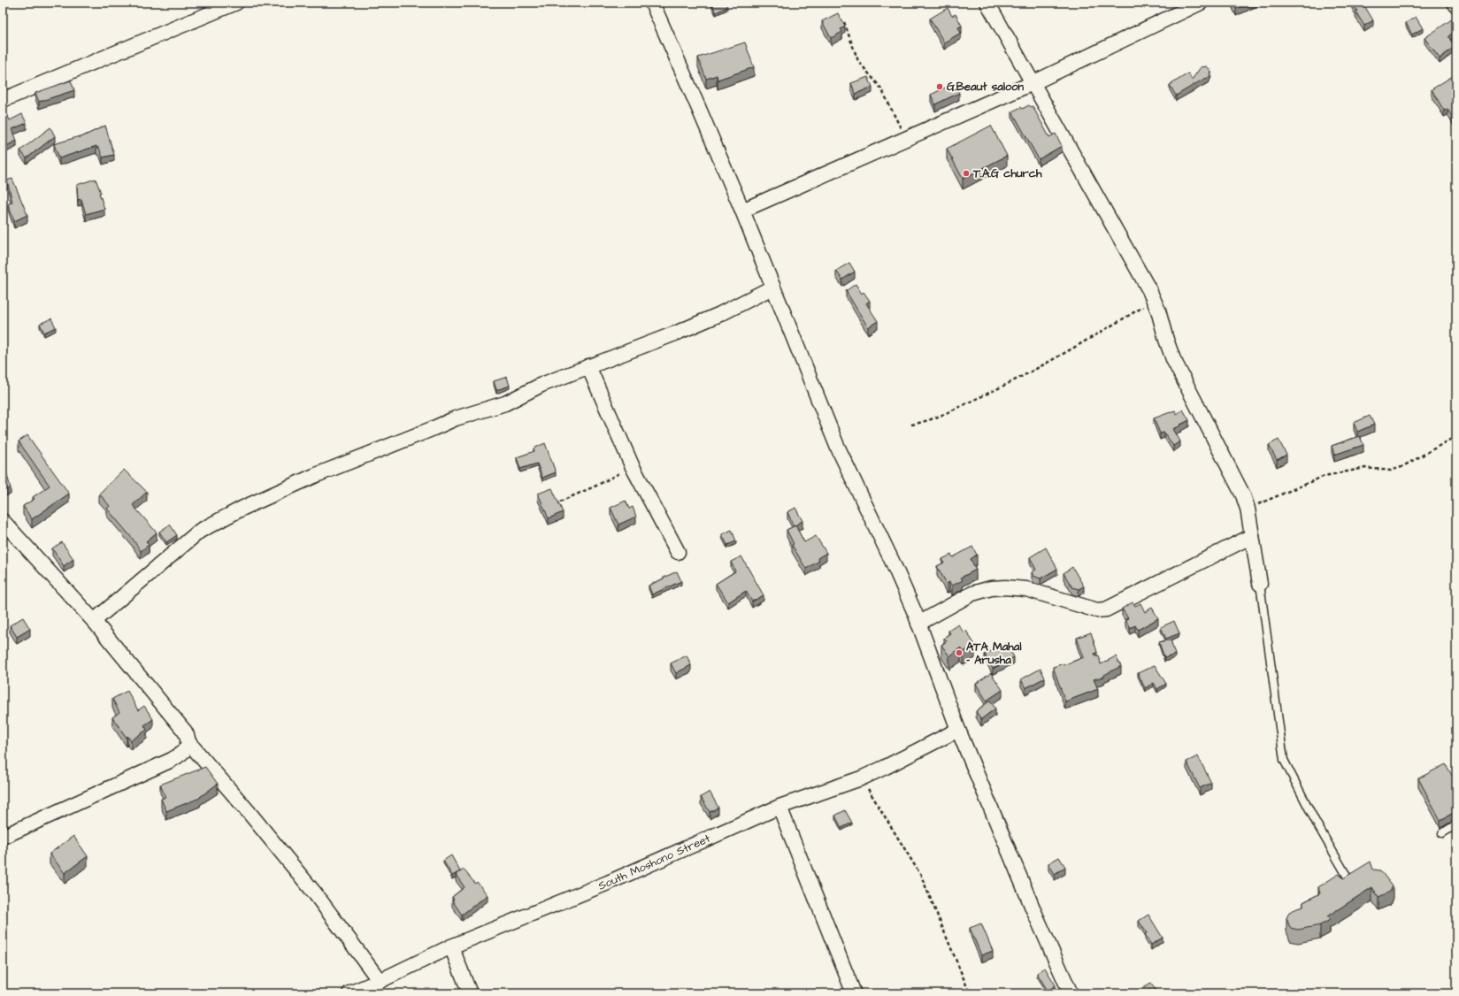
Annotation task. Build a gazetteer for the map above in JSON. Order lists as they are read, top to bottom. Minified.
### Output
{"streets":{"street":["South Moshono Street"]},"places":["G.Beaut saloon","T.A.G church","ATA Mahal - Arusha"]}
